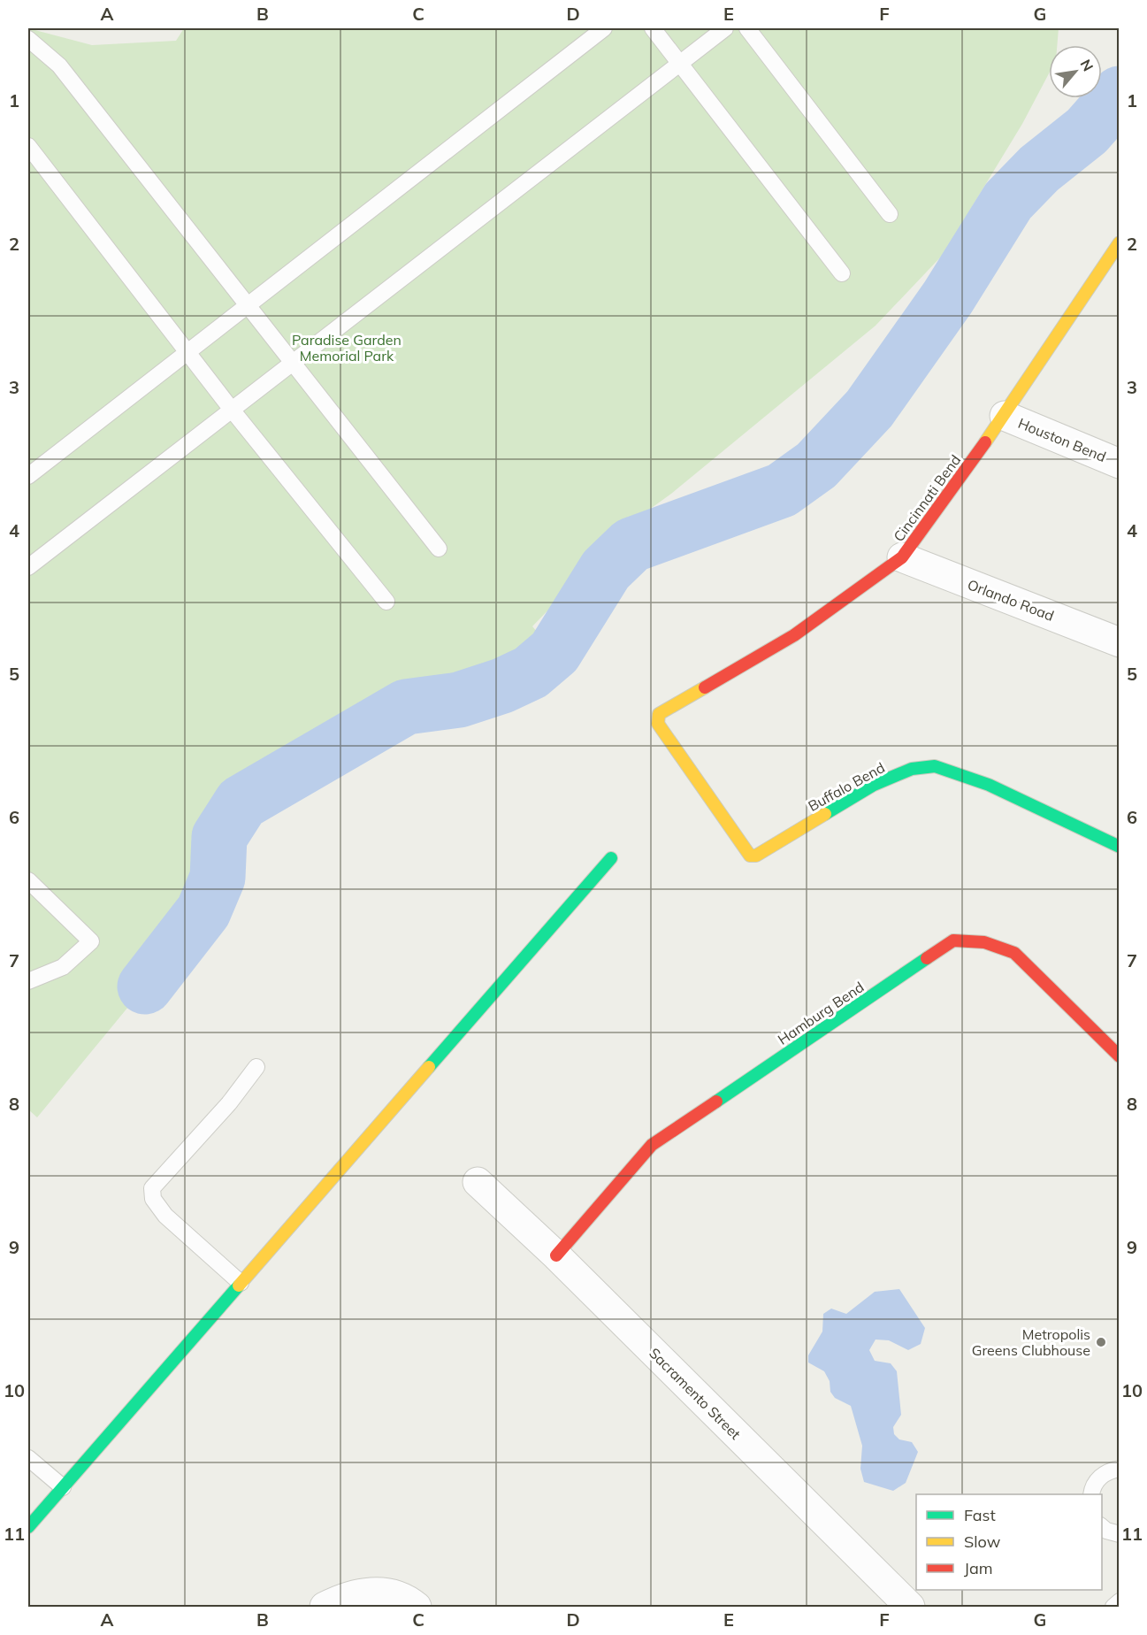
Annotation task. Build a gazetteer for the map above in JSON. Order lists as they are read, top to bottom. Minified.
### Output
{"streets":{"street":["Houston Bend","Cincinnati Bend","Orlando Road","Buffalo Bend","Hamburg Bend","Sacramento Street"]},"crossings":[["Houston Bend","Cincinnati Bend"],["Cincinnati Bend","Orlando Road"],["Cincinnati Bend","Buffalo Bend"],["Hamburg Bend","Sacramento Street"]],"parks":["Paradise Garden Memorial Park"],"places":["Metropolis Greens Clubhouse"],"legend":["Fast","Slow","Jam"],"north":"top right","grid":{"columns":["A","B","C","D","E","F","G"],"rows":["1","2","3","4","5","6","7","8","9","10","11"]}}
